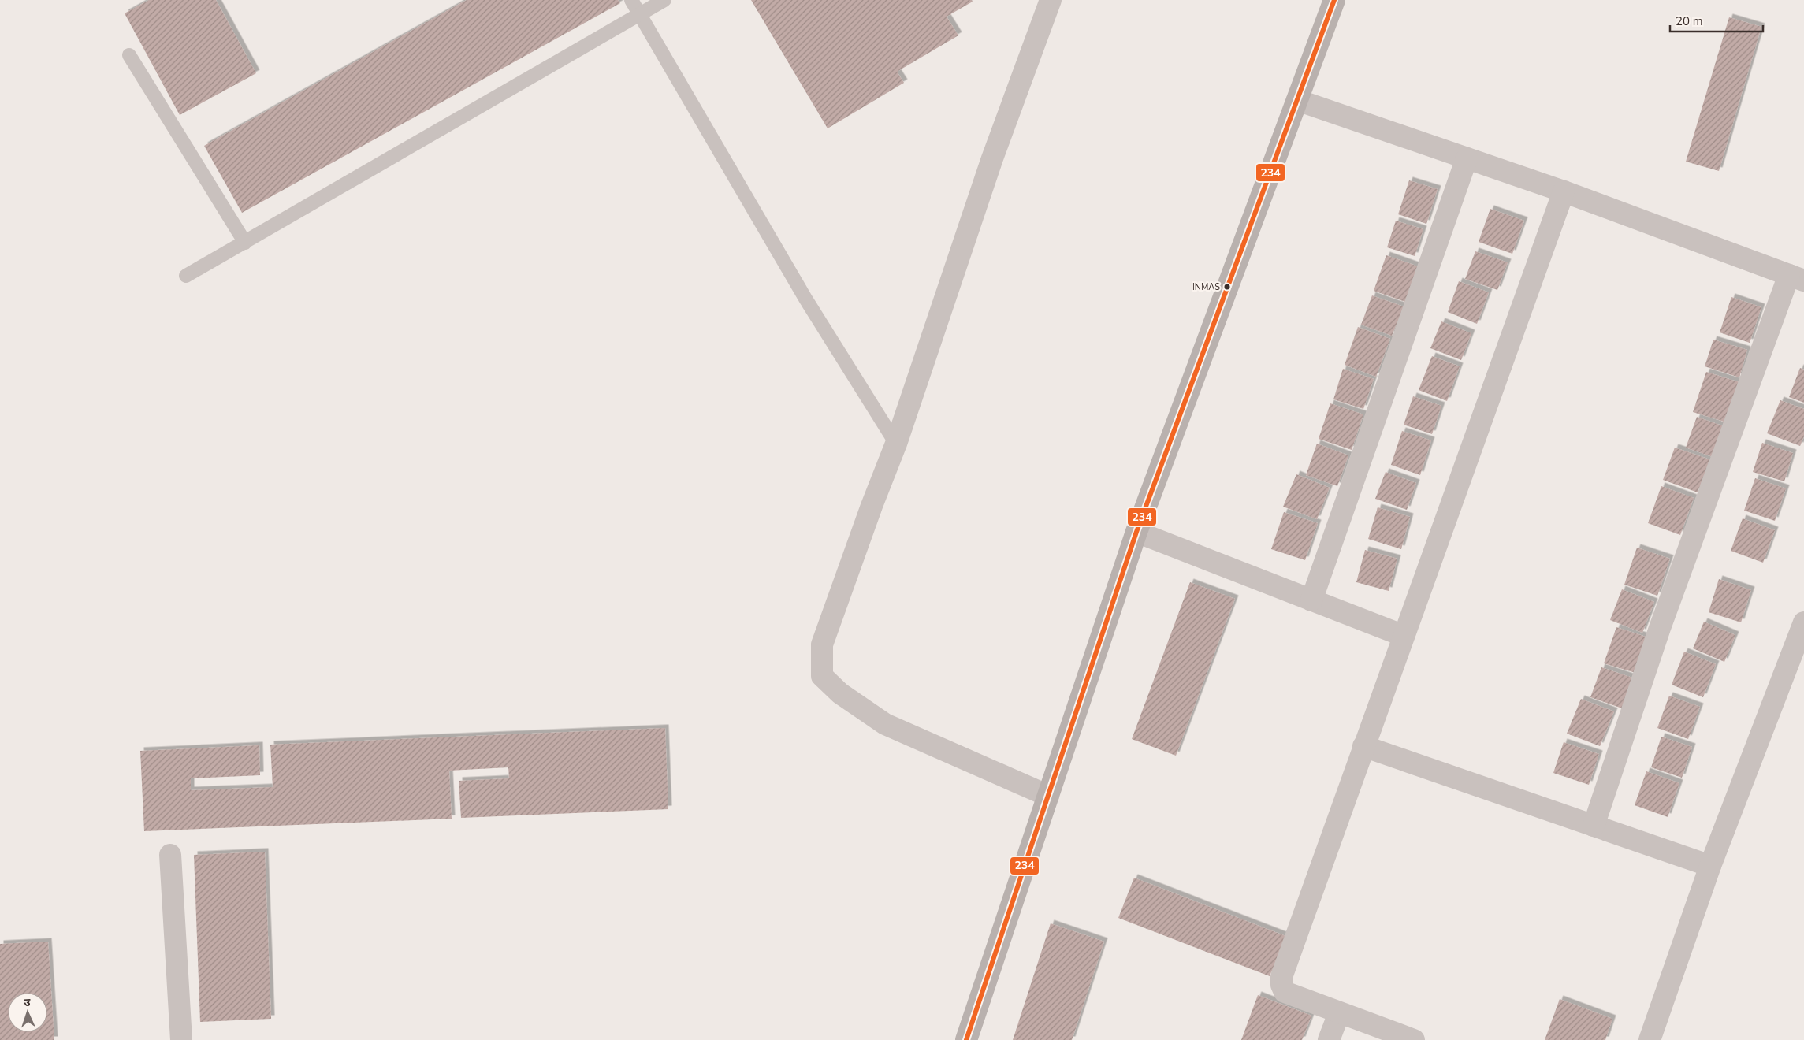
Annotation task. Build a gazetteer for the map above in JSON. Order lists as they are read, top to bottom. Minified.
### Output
{"places":["INMAS"],"lines":["transit line 234"],"scale_bar":"20 m","north":"top"}
